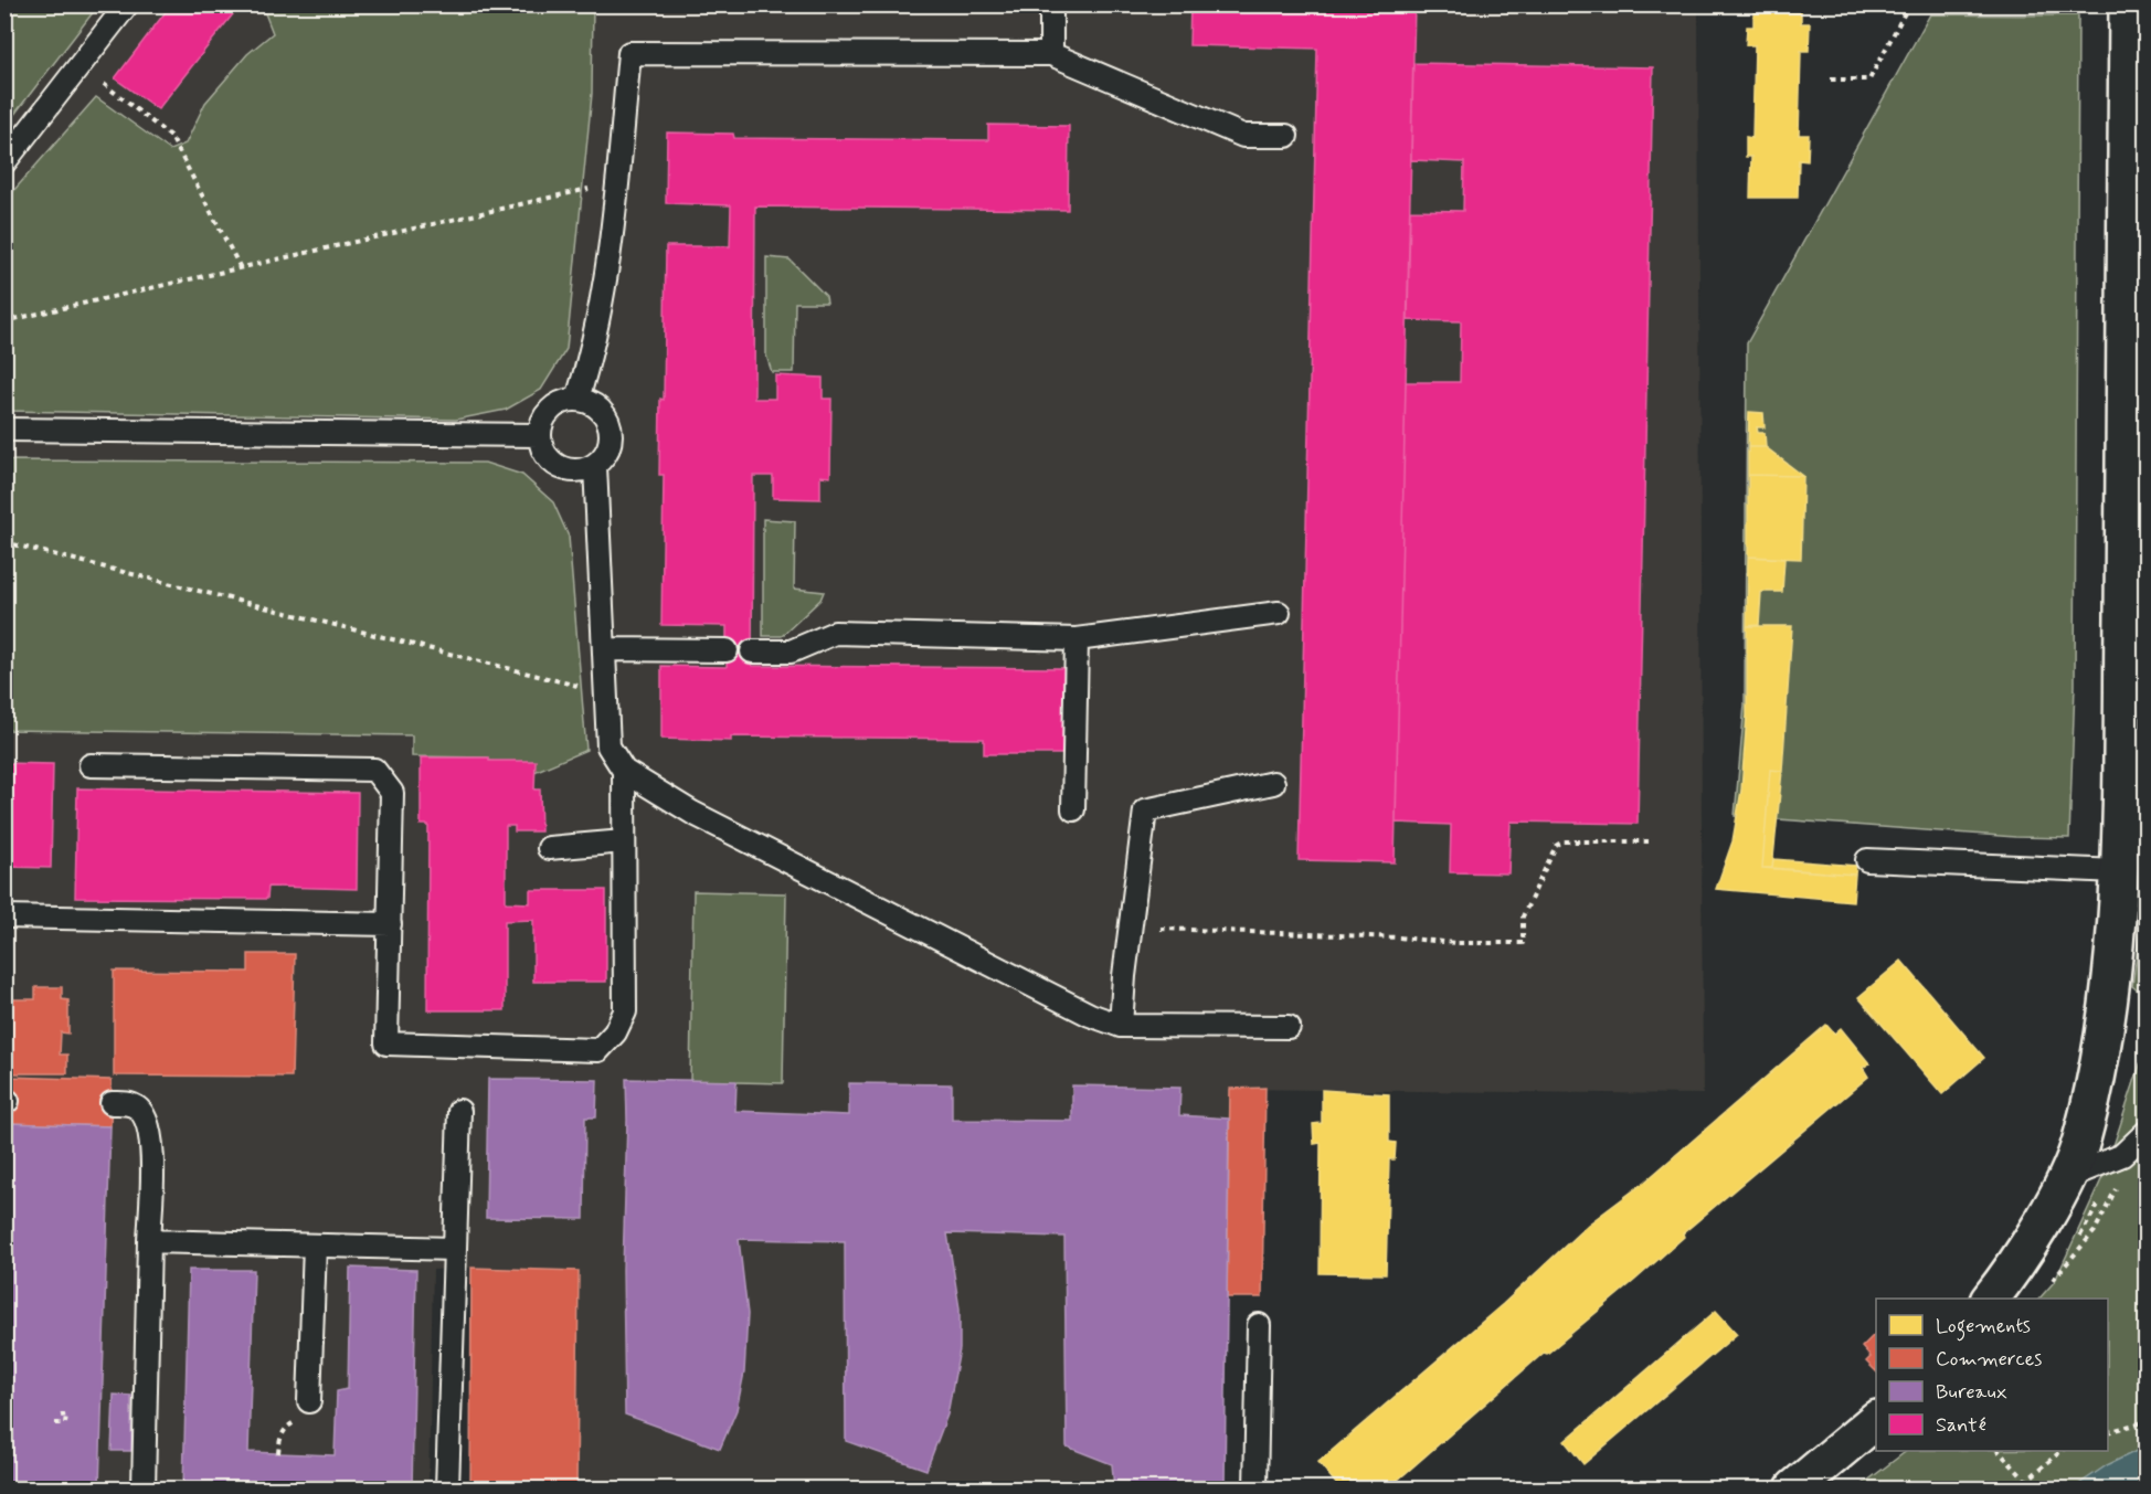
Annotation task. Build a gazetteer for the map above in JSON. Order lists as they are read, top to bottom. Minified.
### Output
{"legend":["Logements","Commerces","Bureaux","Santé"]}
